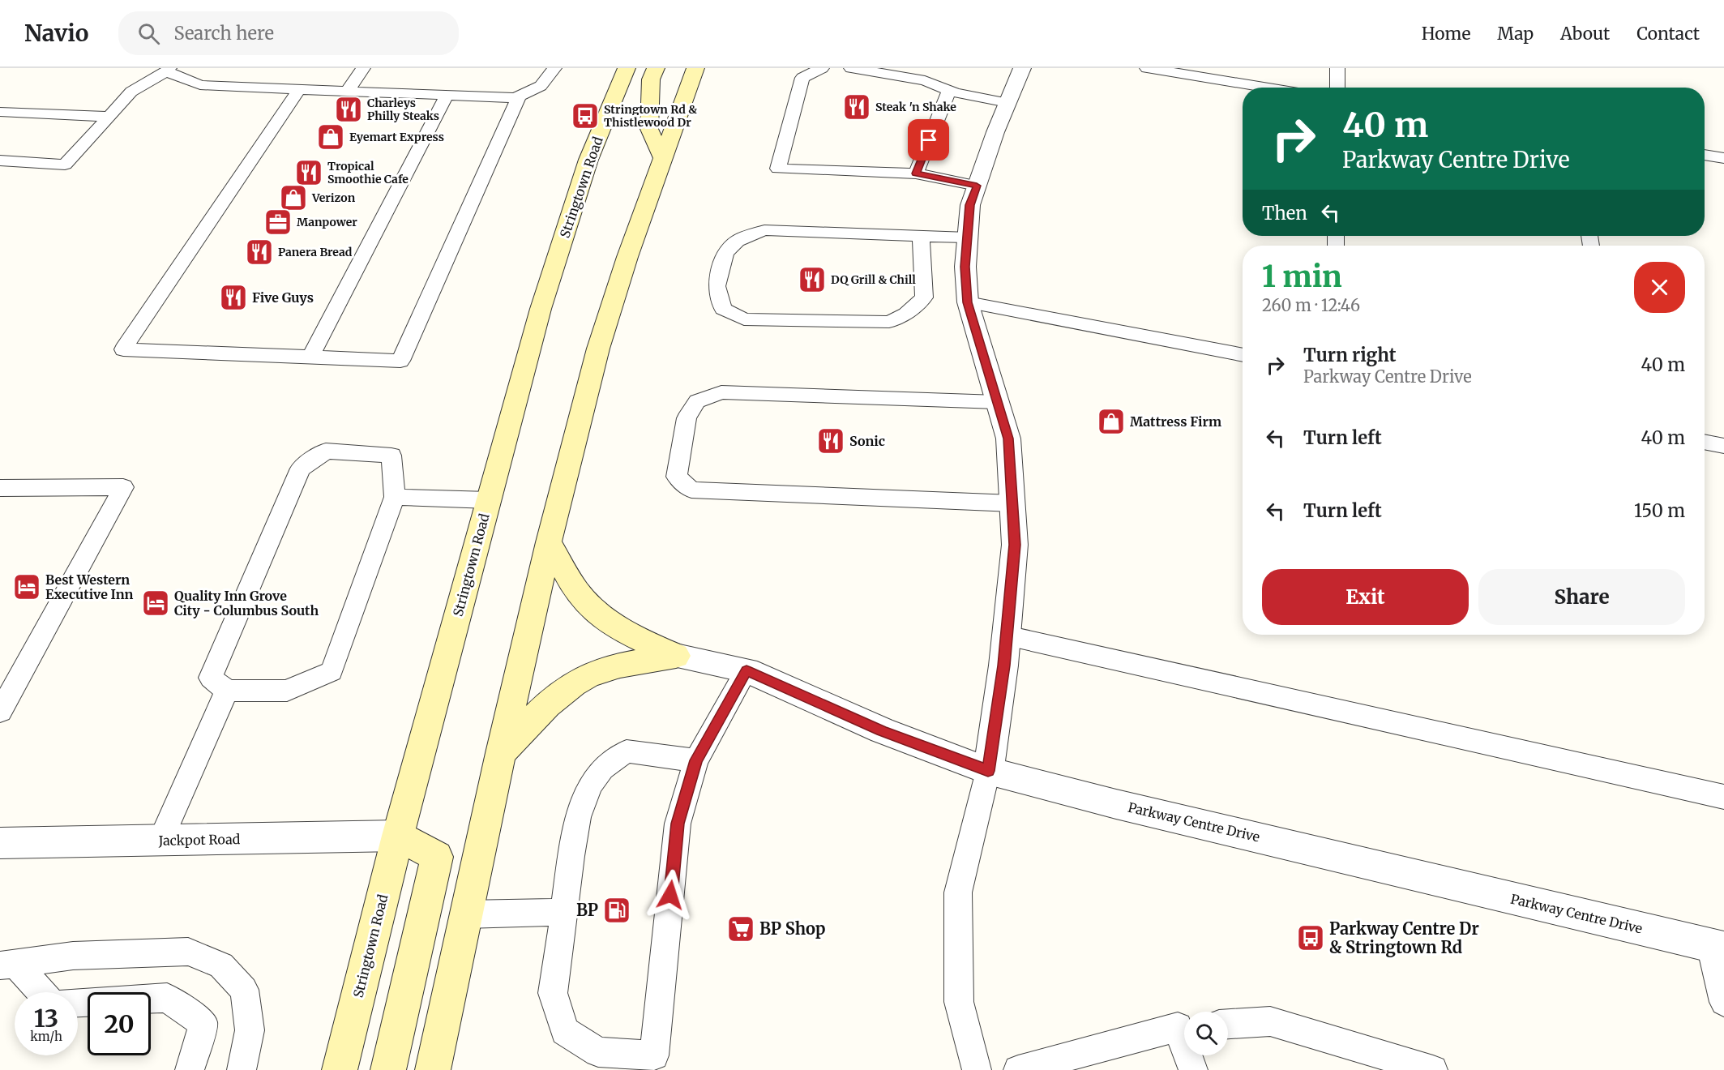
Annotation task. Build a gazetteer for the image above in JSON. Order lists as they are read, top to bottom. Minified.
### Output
{"streets":{"main road":["Stringtown Road"],"street":["Parkway Centre Drive","Jackpot Road"]},"crossings":[["Stringtown Road","Jackpot Road"]],"places":{"restaurant":["Steak 'n Shake","Charleys Philly Steaks","Tropical Smoothie Cafe","Panera Bread","DQ Grill & Chill","Five Guys","Sonic"],"bus stop":["Stringtown Rd & Thistlewood Dr","Parkway Centre Dr & Stringtown Rd"],"shop":["Eyemart Express","Verizon","Mattress Firm"],"office":["Manpower"],"hotel":["Best Western Executive Inn","Quality Inn Grove City - Columbus South"],"fuel station":["BP"],"supermarket":["BP Shop"]},"page":{"header":"Navio","search":"Search here","nav":["Home","Map","About","Contact"],"turn":["40 m","Parkway Centre Drive"],"then":"Then","heading":["1 min","260 m · 12:46"],"list":[{"name":"Turn right","note":"Parkway Centre Drive","value":"40 m"},{"name":"Turn left","value":"40 m"},{"name":"Turn left","value":"150 m"}],"buttons":["Exit","Share"],"speed":"13 km/h","limit":"20"}}
